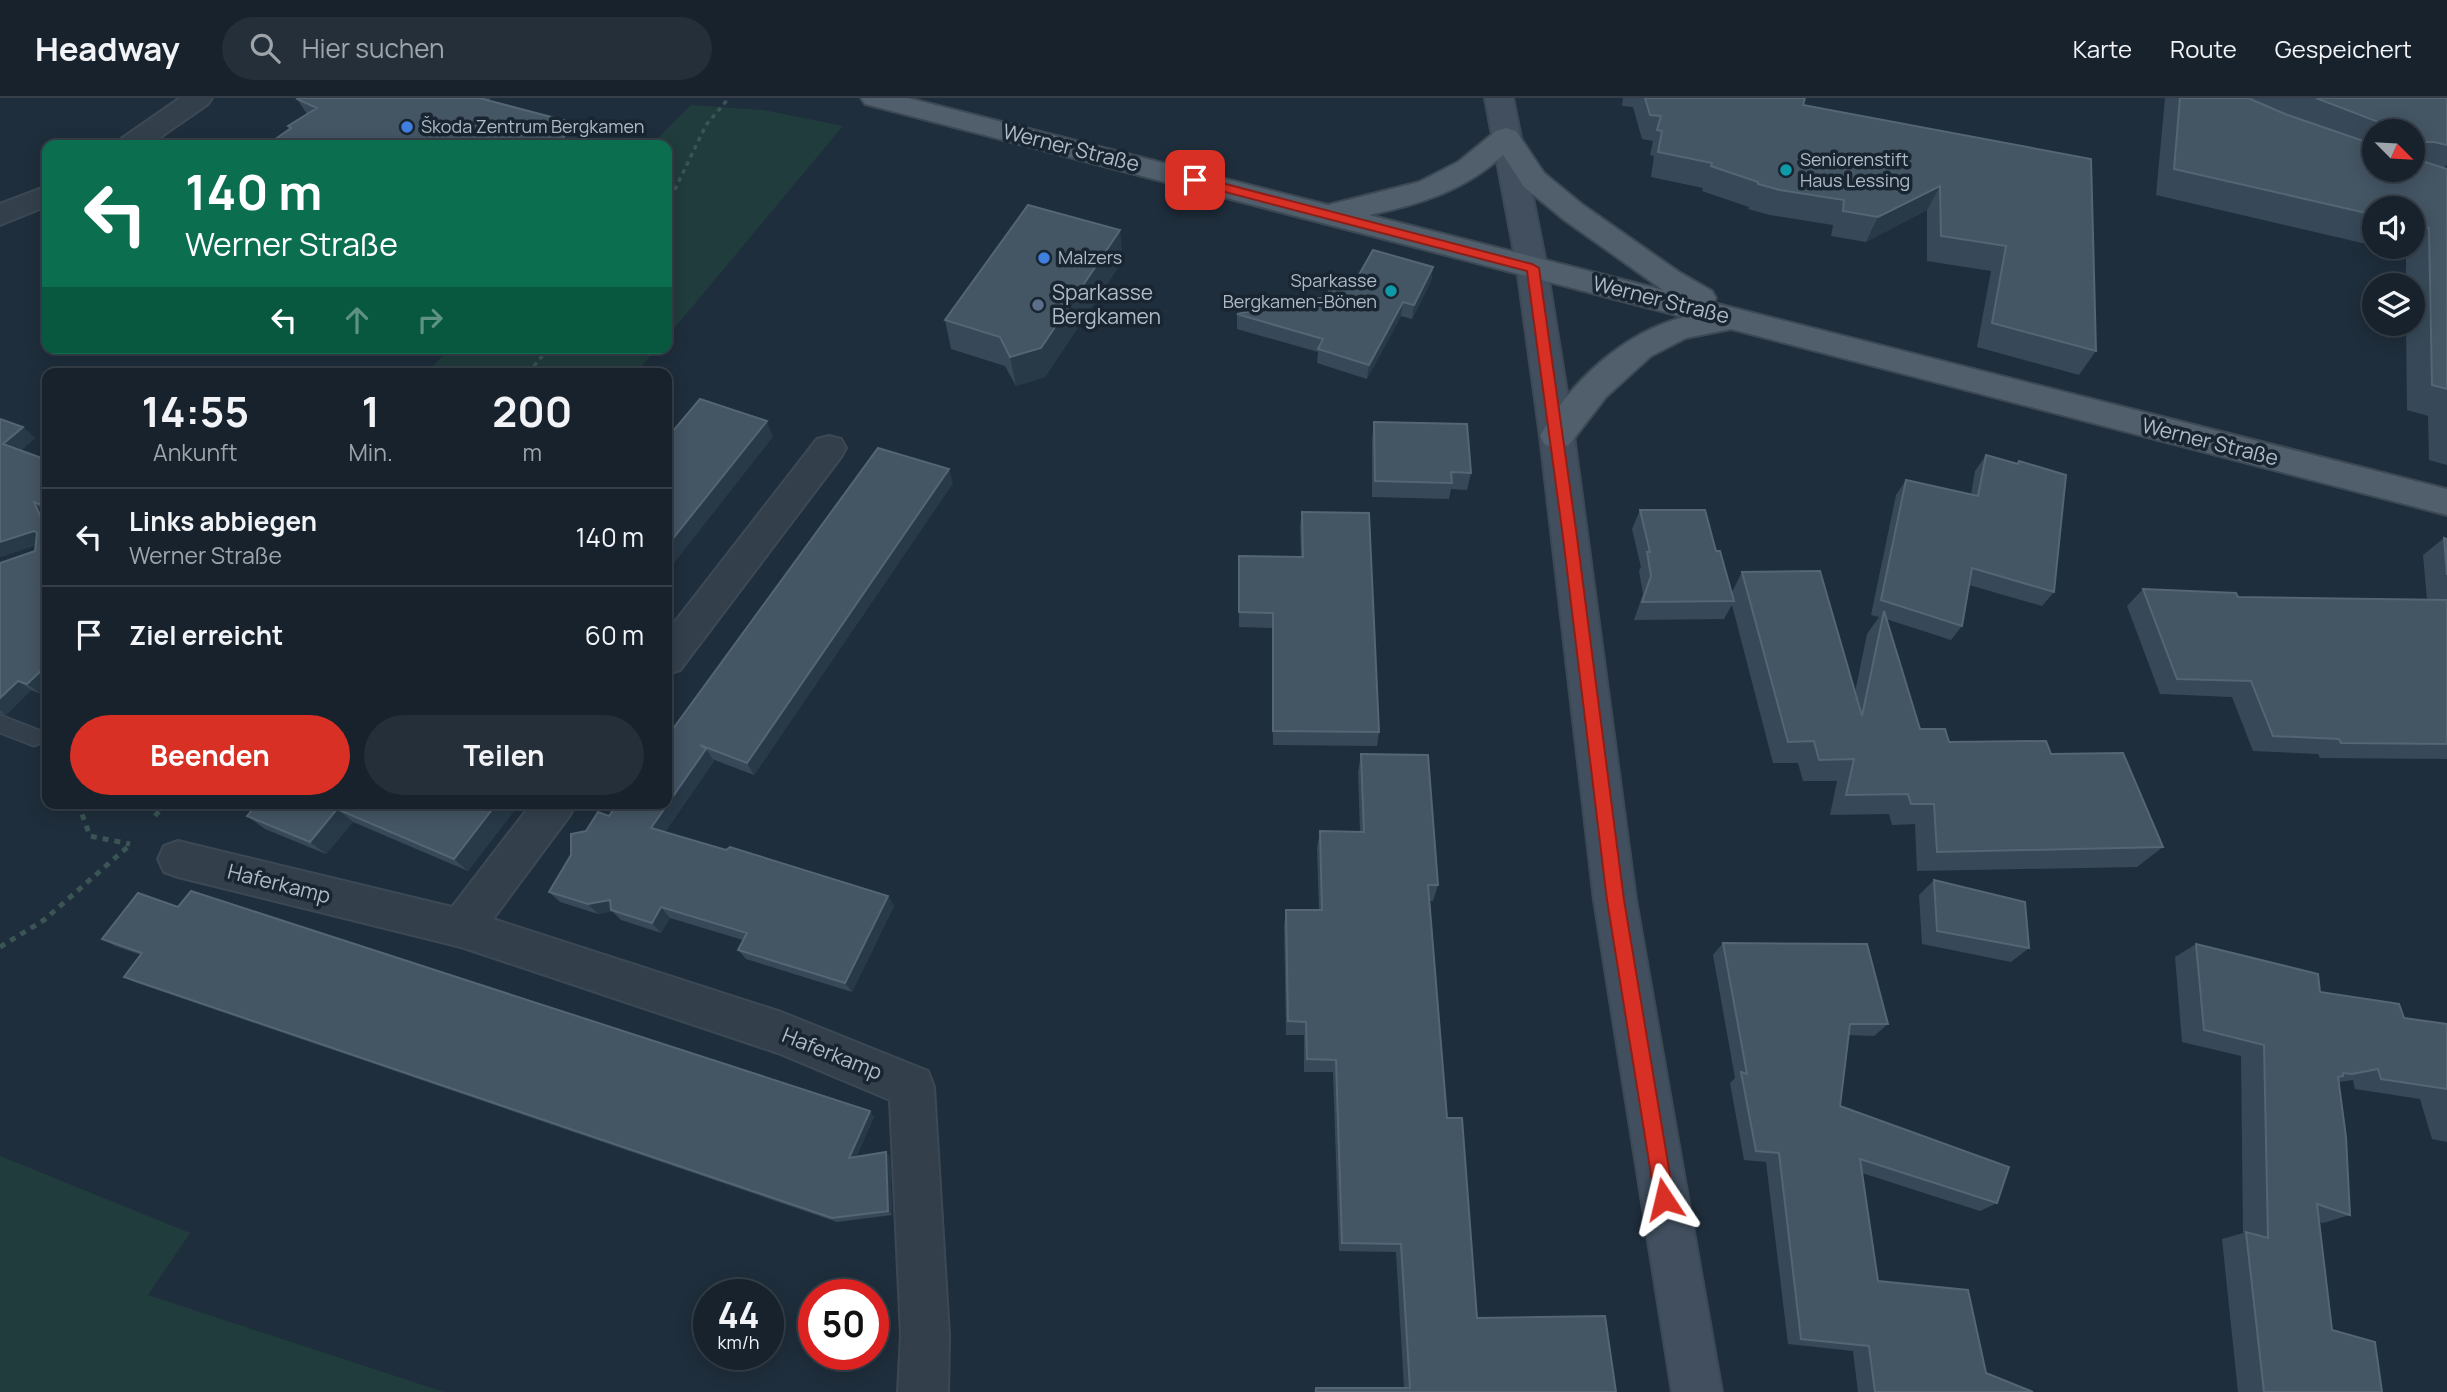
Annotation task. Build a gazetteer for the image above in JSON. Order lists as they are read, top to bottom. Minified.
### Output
{"streets":{"main road":["Werner Straße"],"street":["Haferkamp"]},"places":["Škoda Zentrum Bergkamen","Seniorenstift Haus Lessing","Malzers","Sparkasse Bergkamen-Bönen","Sparkasse Bergkamen"],"north":"bottom right","page":{"header":"Headway","search":"Hier suchen","nav":["Karte","Route","Gespeichert"],"turn":["140 m","Werner Straße"],"eta":["14:55","Ankunft","1","Min.","200","m"],"list":[{"name":"Links abbiegen","note":"Werner Straße","value":"140 m"},{"name":"Ziel erreicht","value":"60 m"}],"buttons":["Beenden","Teilen"],"speed":"44 km/h","limit":"50"}}
